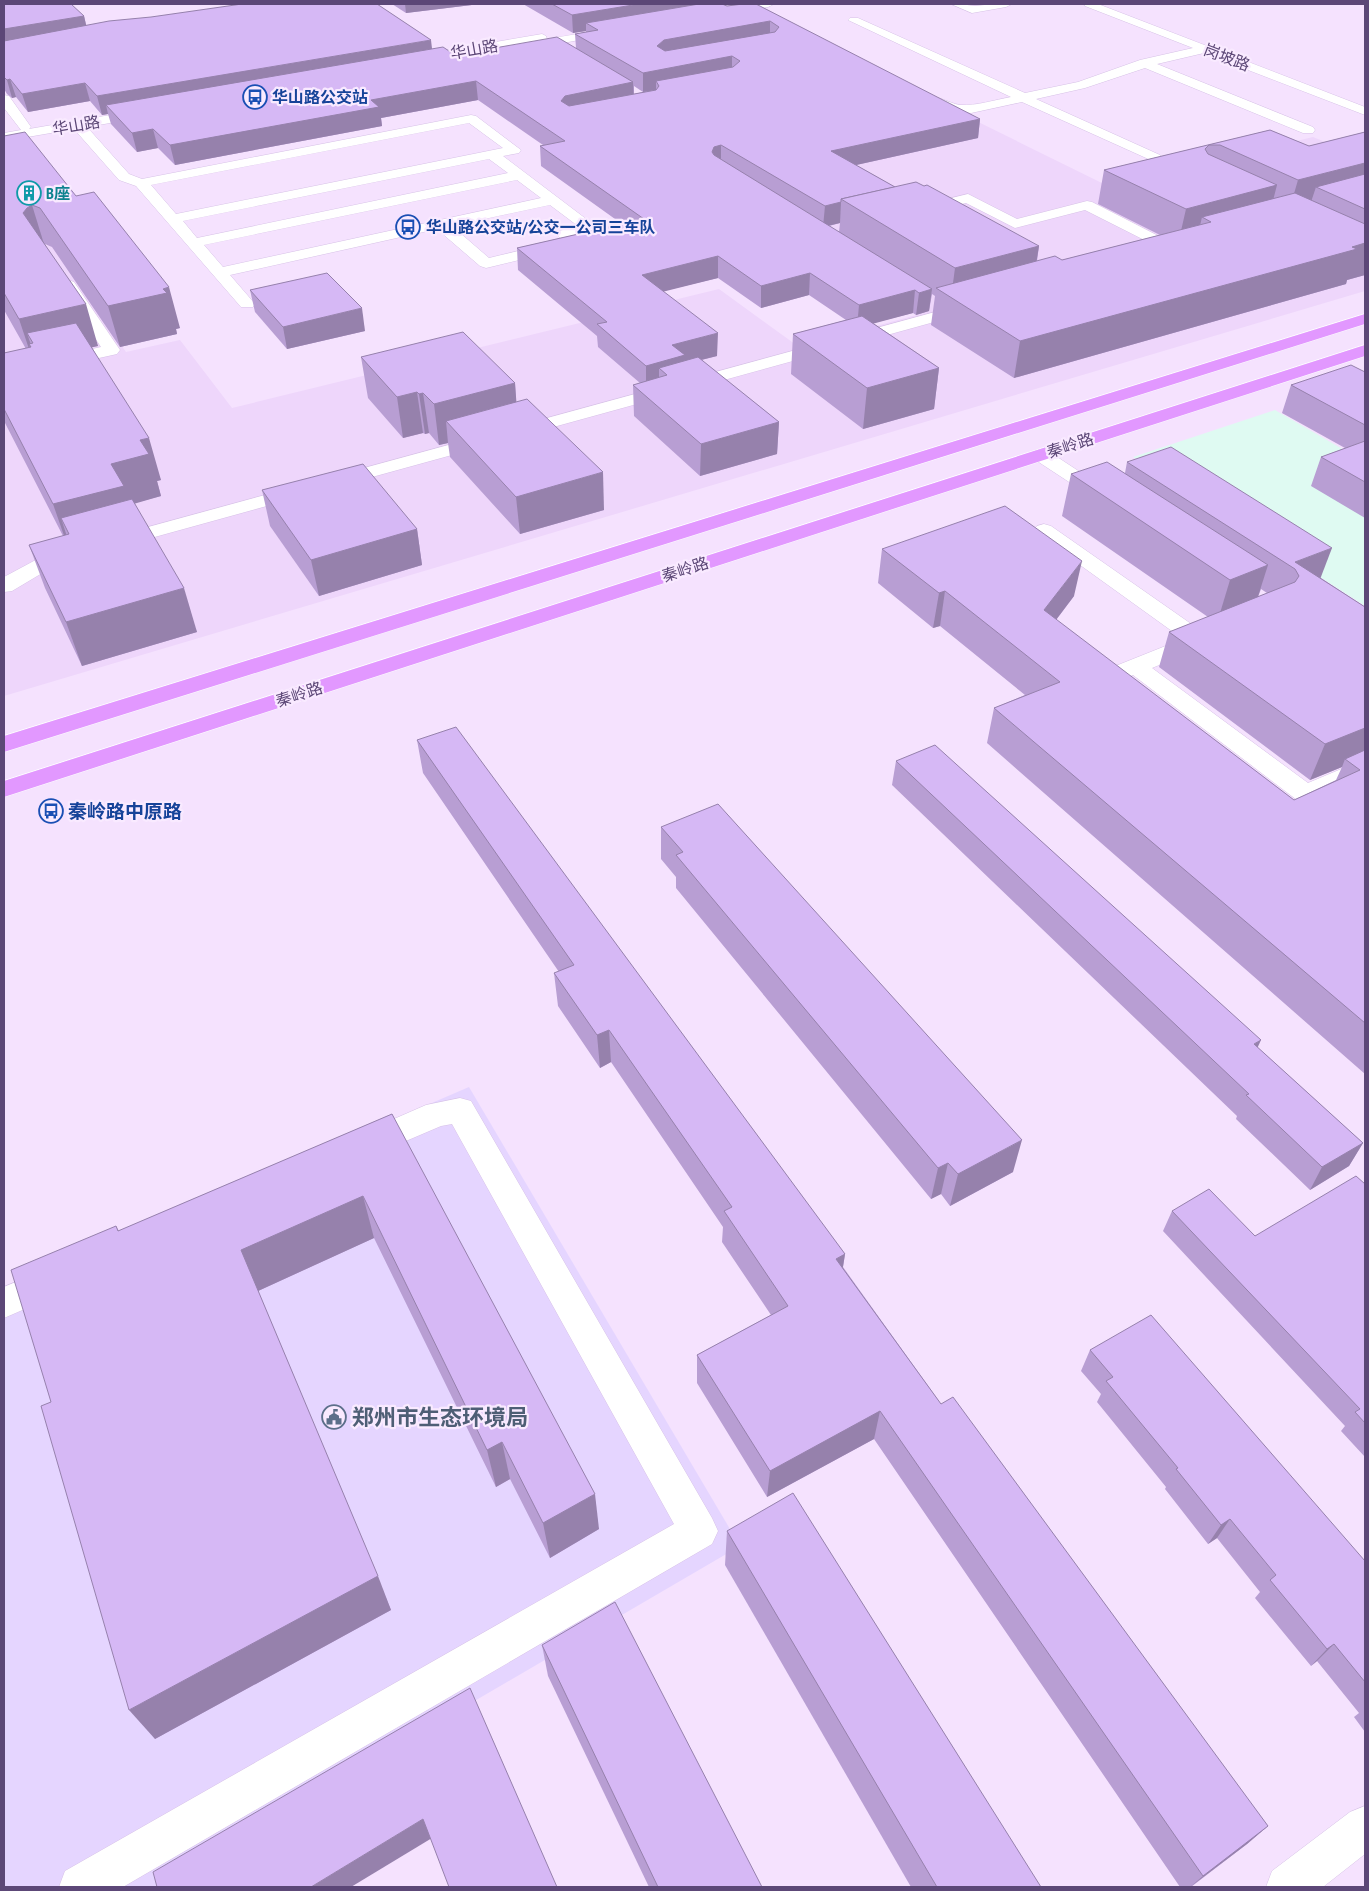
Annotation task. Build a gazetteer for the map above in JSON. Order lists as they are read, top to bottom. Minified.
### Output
{"streets":{"main road":["秦岭路"],"street":["华山路","岗坡路"]},"places":{"bus stop":["华山路公交站","华山路公交站/公交一公司三车队","秦岭路中原路"],"building":["B座"],"public building":["郑州市生态环境局"]}}
